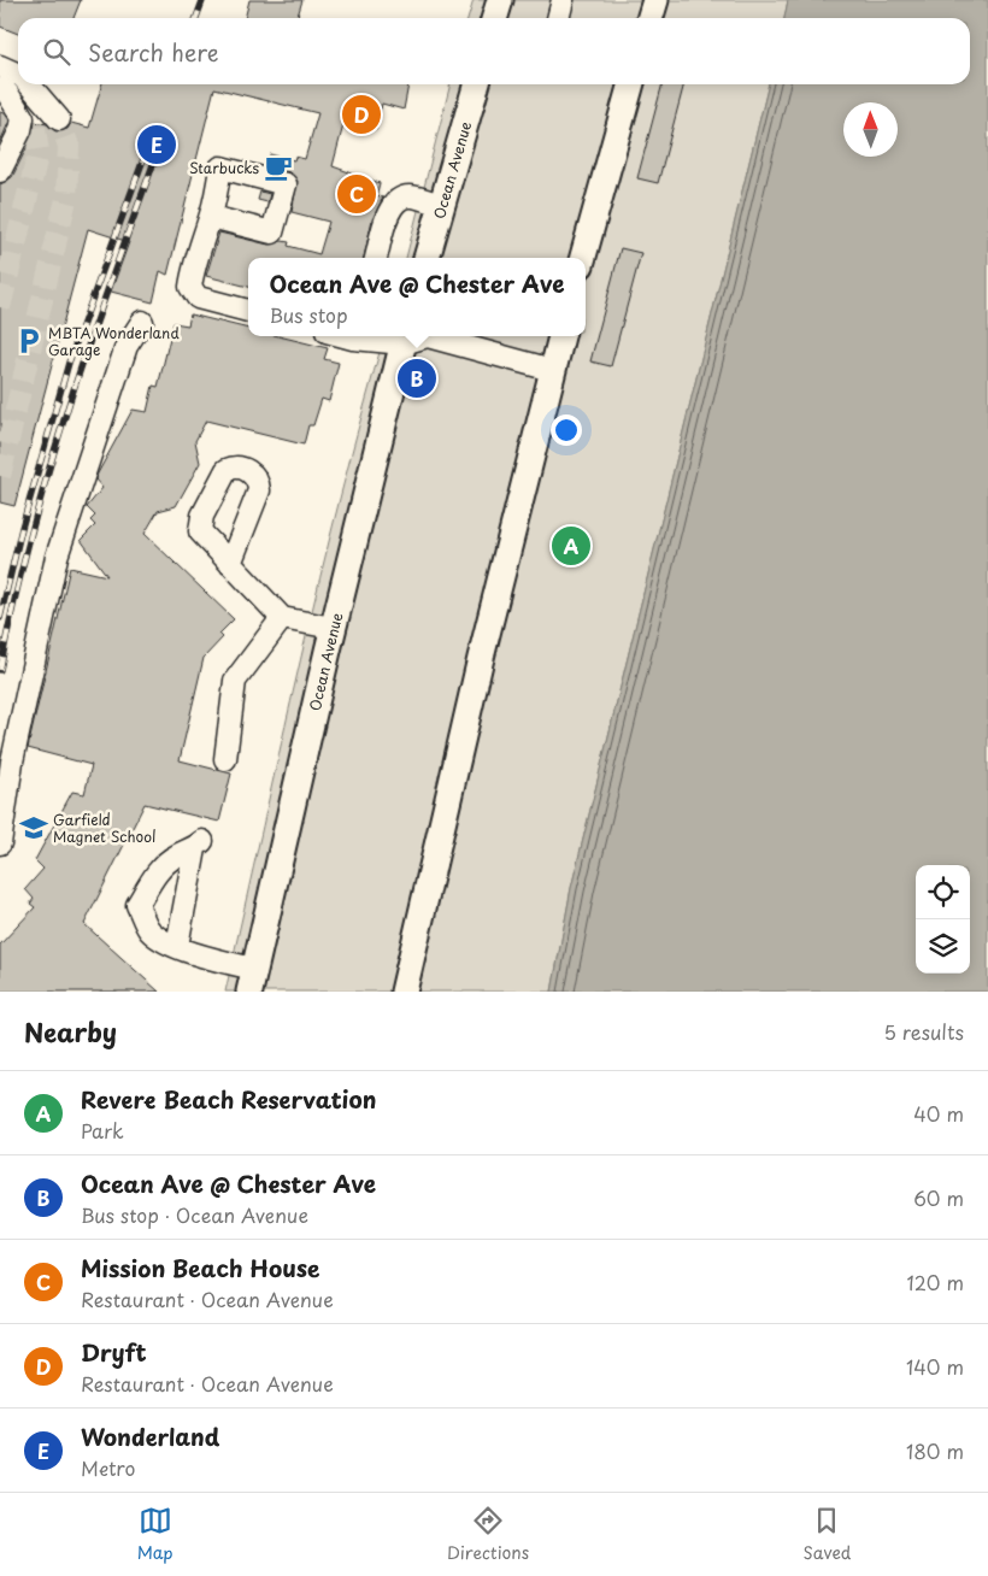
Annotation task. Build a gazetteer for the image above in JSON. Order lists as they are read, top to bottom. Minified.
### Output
{"streets":{"main road":["Ocean Avenue"]},"places":{"cafe":["Starbucks"],"parking":["MBTA Wonderland Garage"],"school or university":["Garfield Magnet School"]},"north":"top","page":{"search":"Search here","pins":["D","E","C","B","A"],"popup":["Ocean Ave @ Chester Ave","Bus stop"],"heading":["Nearby","5 results"],"list":[{"mark":"A","name":"Revere Beach Reservation","note":"Park","value":"40 m"},{"mark":"B","name":"Ocean Ave @ Chester Ave","note":"Bus stop · Ocean Avenue","value":"60 m"},{"mark":"C","name":"Mission Beach House","note":"Restaurant · Ocean Avenue","value":"120 m"},{"mark":"D","name":"Dryft","note":"Restaurant · Ocean Avenue","value":"140 m"},{"mark":"E","name":"Wonderland","note":"Metro","value":"180 m"}],"nav":["Map","Directions","Saved"]}}
